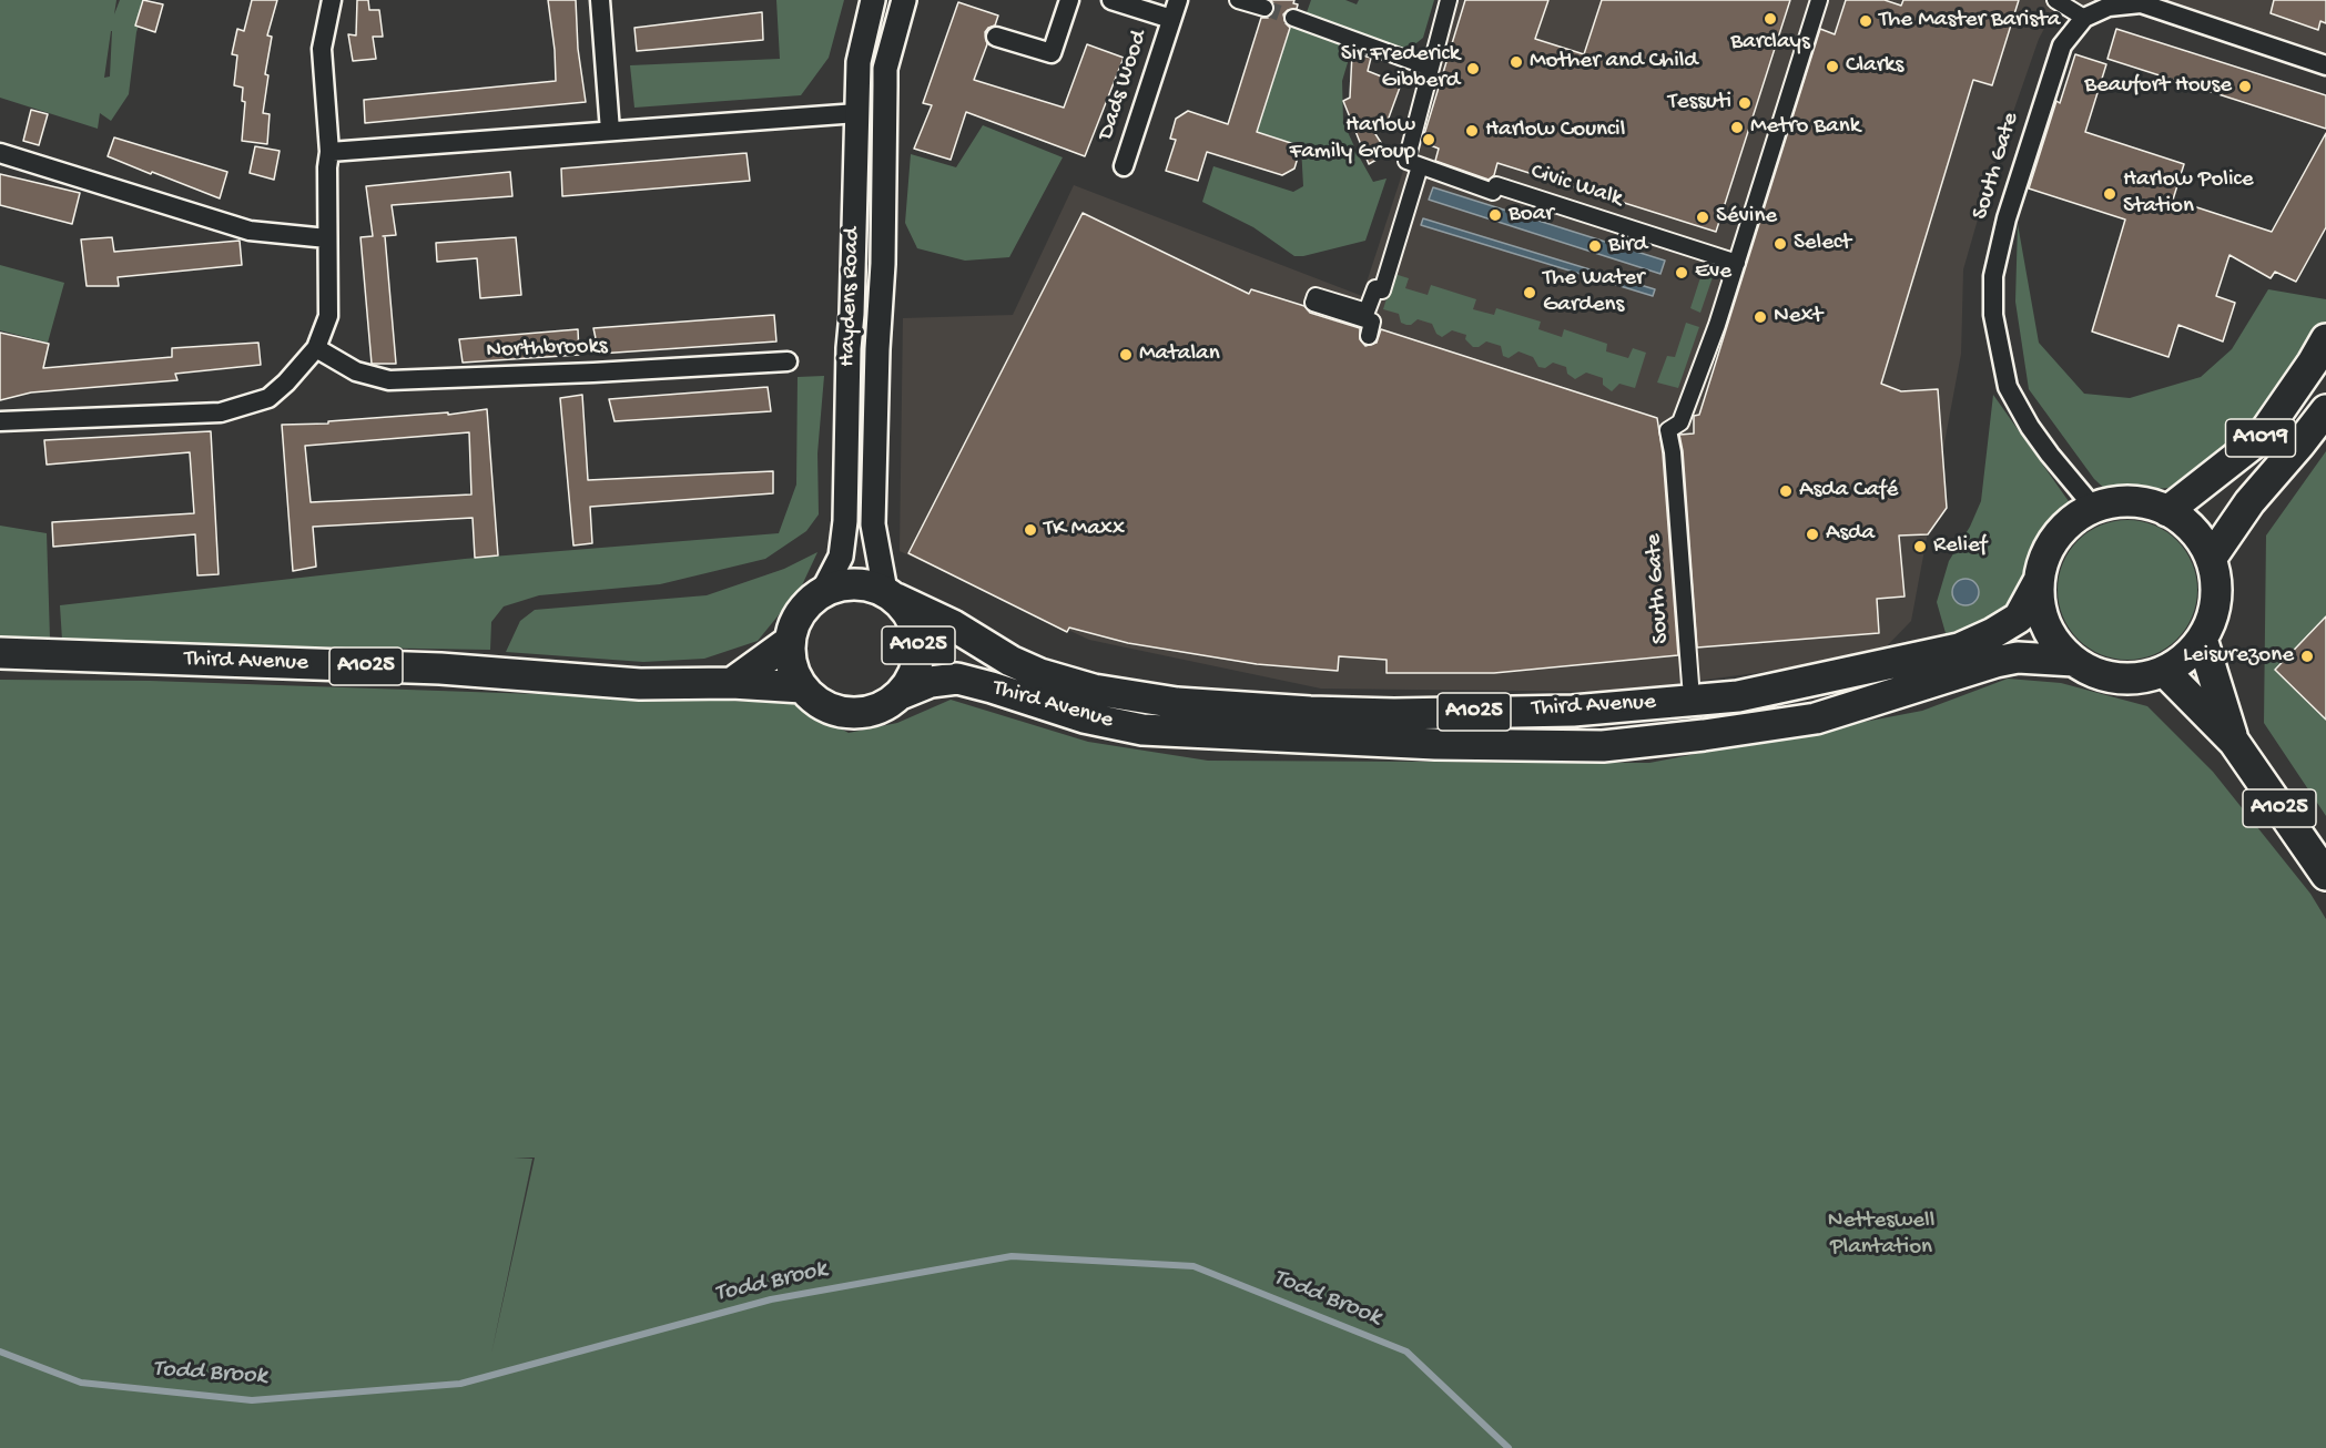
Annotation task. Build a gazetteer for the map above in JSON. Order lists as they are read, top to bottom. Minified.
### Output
{"streets":{"main road":["A1019","A1025","Third Avenue"],"street":["Dads Wood","South Gate","Civic Walk","Haydens Road","Northbrooks"]},"crossings":[["South Gate","Civic Walk"],["South Gate","A1019"],["South Gate","A1025"],["South Gate","Third Avenue"],["Haydens Road","A1025"],["Haydens Road","Third Avenue"],["A1019","A1025"],["A1019","Third Avenue"],["A1025","Third Avenue"]],"water":["Todd Brook"],"parks":["Netteswell Plantation"],"places":["Barclays","The Master Barista","Mother and Child","Clarks","Sir Frederick Gibberd","Beaufort House","Tessuti","Metro Bank","Harlow Council","Harlow Family Group","Harlow Police Station","Boar","Sévine","Select","Bird","Eve","The Water Gardens","Next","Matalan","Asda Café","TK Maxx","Asda","Relief","Leisurezone"]}
